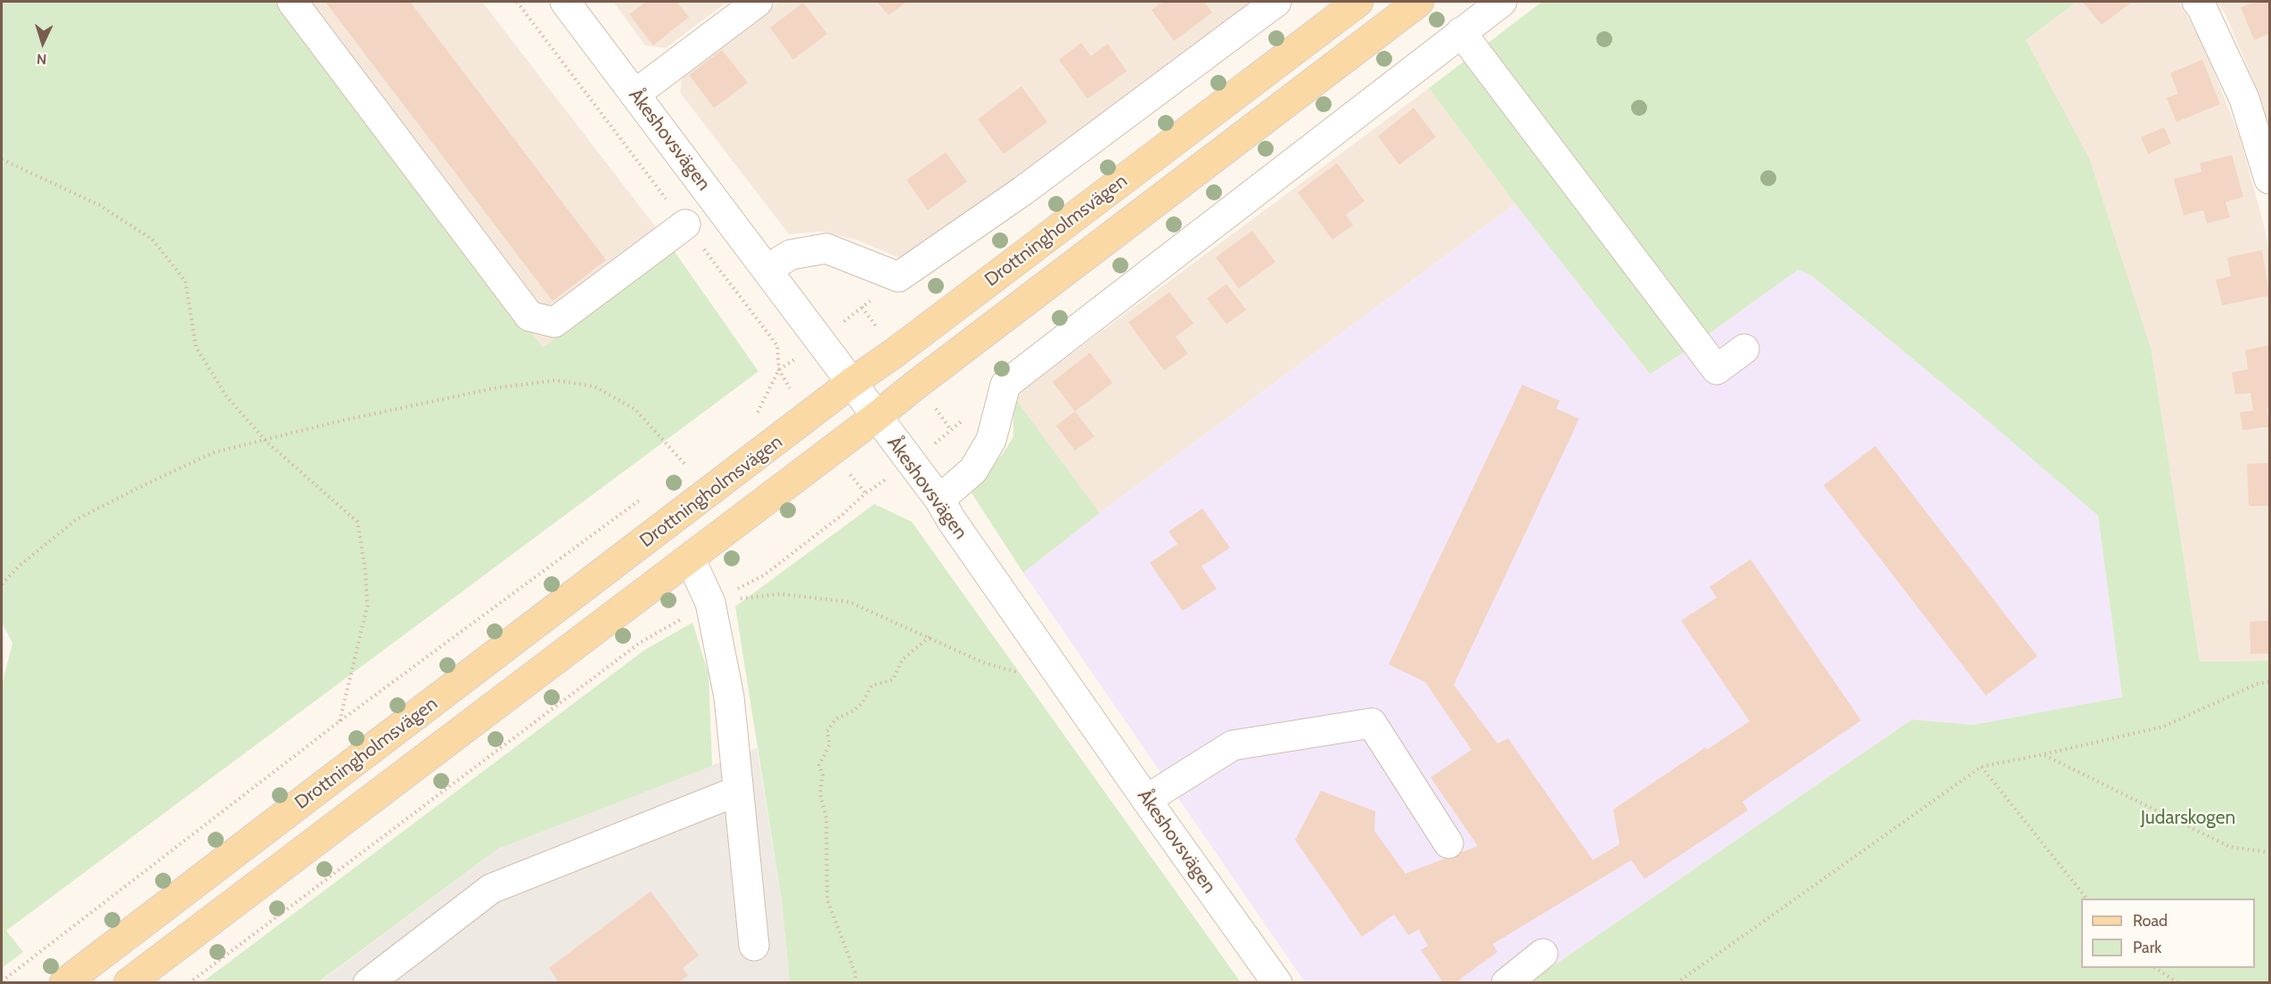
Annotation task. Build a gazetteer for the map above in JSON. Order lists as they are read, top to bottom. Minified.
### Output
{"streets":{"main road":["Drottningholmsvägen"],"street":["Åkeshovsvägen"]},"crossings":[["Åkeshovsvägen","Drottningholmsvägen"]],"parks":["Judarskogen"],"legend":["Road","Park"],"north":"bottom"}
